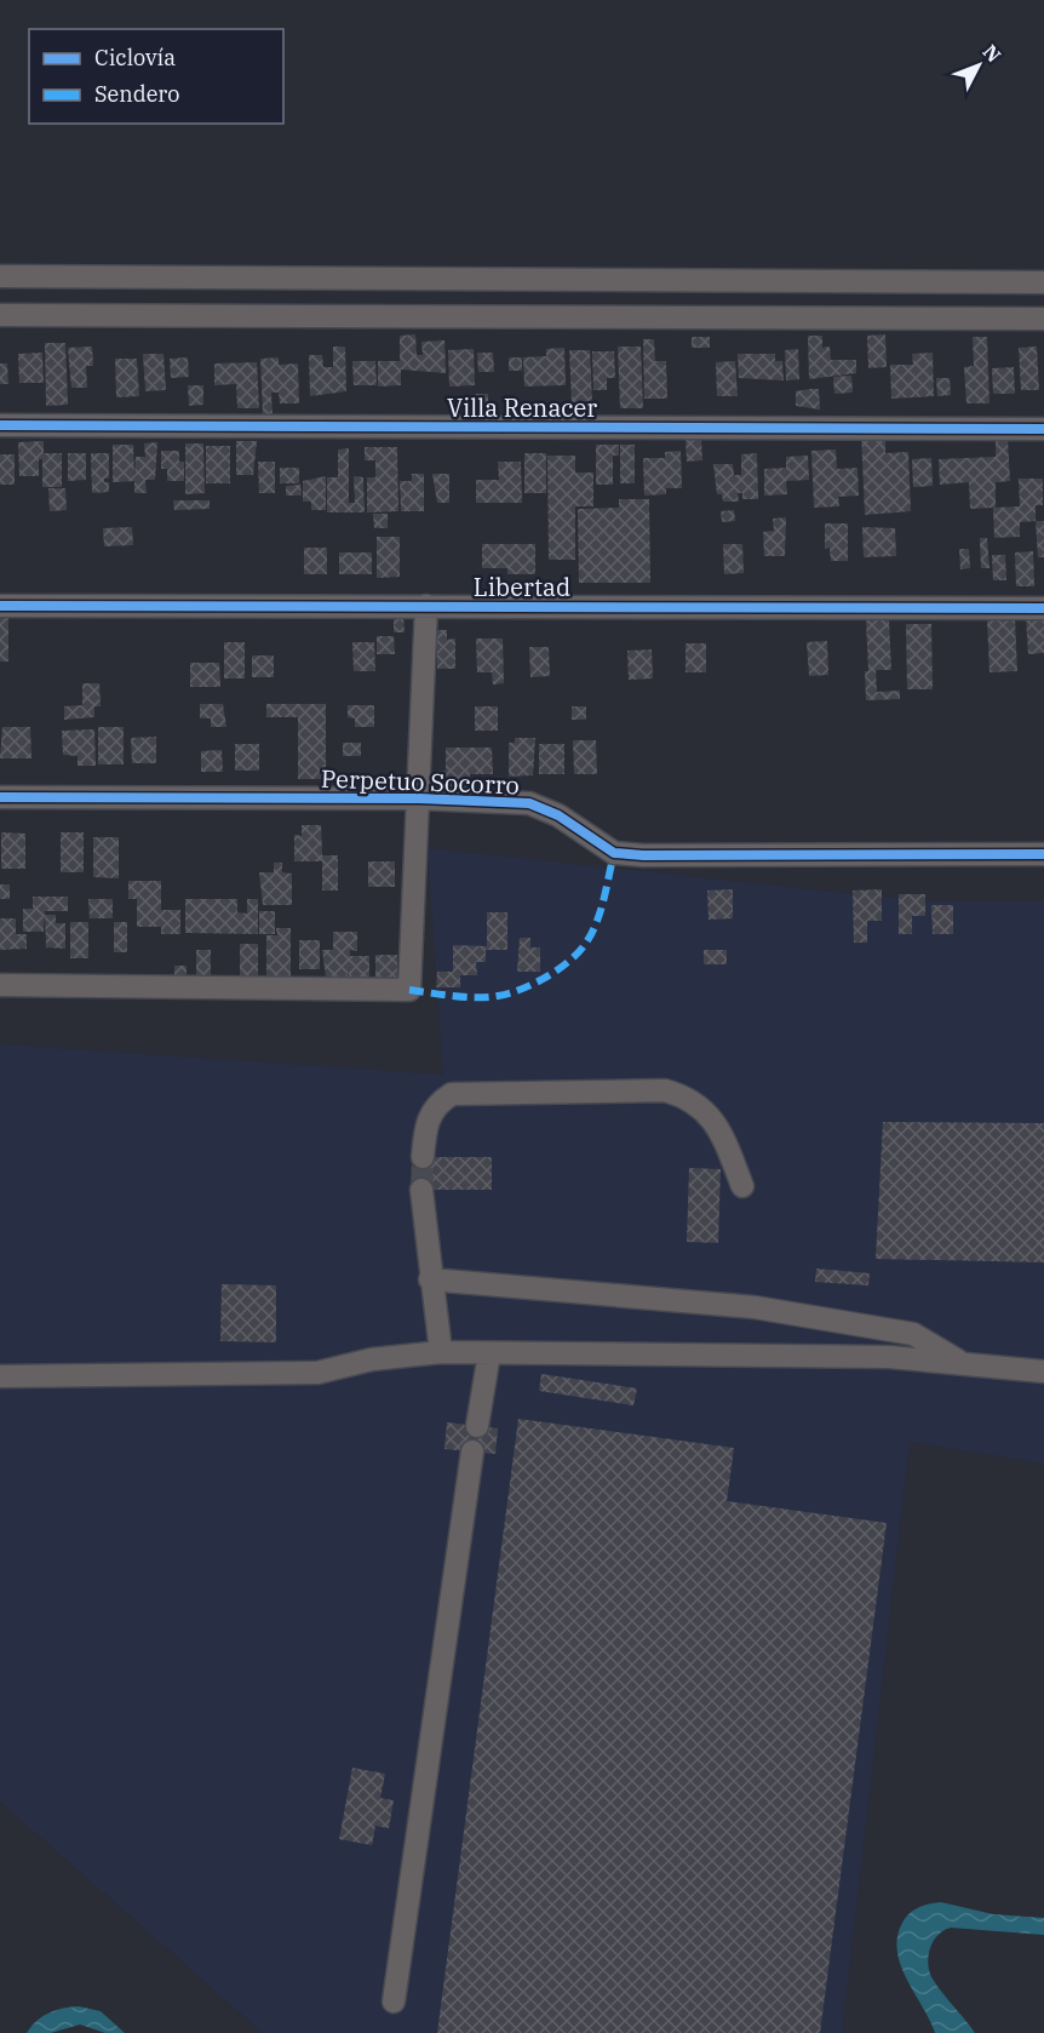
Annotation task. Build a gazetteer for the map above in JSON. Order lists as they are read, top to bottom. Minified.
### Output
{"streets":{"street":["Villa Renacer","Libertad","Perpetuo Socorro"]},"legend":["Ciclovía","Sendero"],"north":"top right"}
